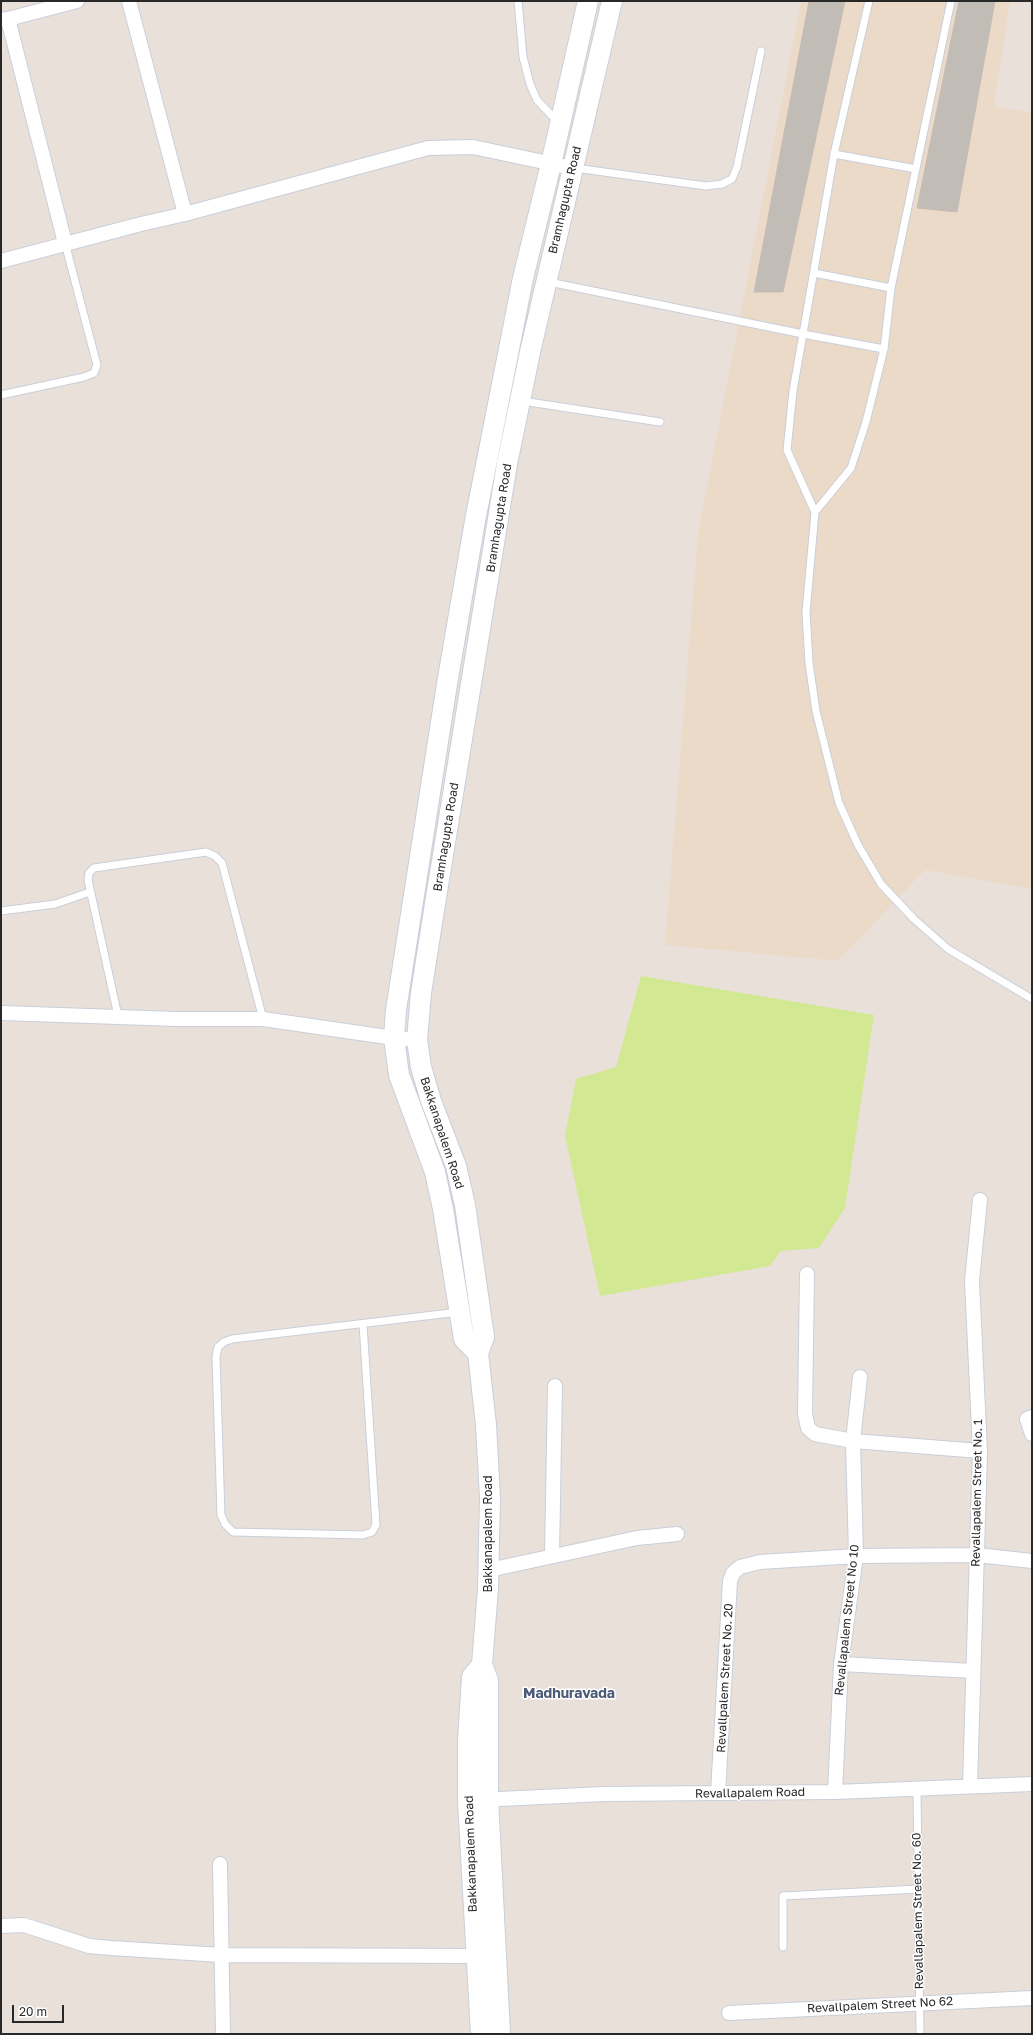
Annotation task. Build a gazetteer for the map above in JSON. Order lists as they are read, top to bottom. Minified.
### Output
{"streets":{"street":["Bramhagupta Road","Bakkanapalem Road","Revallapalem Street No. 1","Revallapalem Street No 10","Revallpalem Street No. 20","Revallapalem Road","Revallpalem Street No 62"],"lane":["Revallapalem Street No. 60"]},"crossings":[["Bramhagupta Road","Bakkanapalem Road"],["Bakkanapalem Road","Revallapalem Road"],["Revallapalem Street No. 1","Revallapalem Road"],["Revallapalem Street No 10","Revallpalem Street No. 20"],["Revallapalem Street No 10","Revallapalem Road"],["Revallpalem Street No. 20","Revallapalem Road"],["Revallapalem Road","Revallapalem Street No. 60"],["Revallapalem Street No. 60","Revallpalem Street No 62"]],"districts":["Madhuravada"],"scale_bar":"20 m"}
